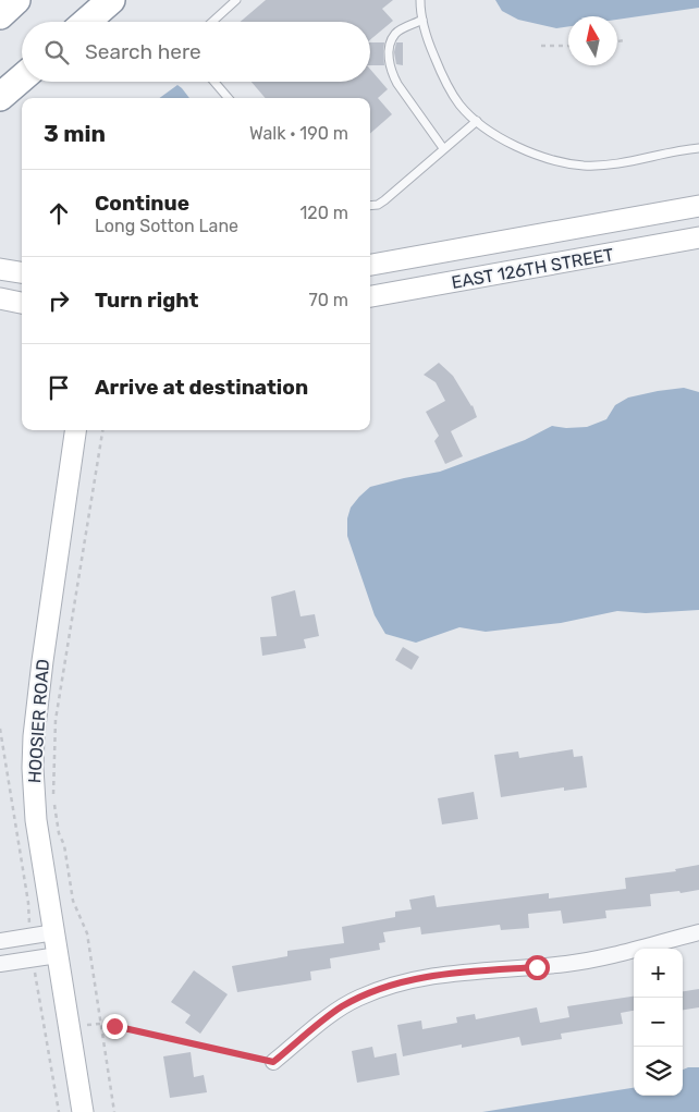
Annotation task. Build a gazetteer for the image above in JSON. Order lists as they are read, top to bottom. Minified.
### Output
{"streets":{"main road":["EAST 126TH STREET","HOOSIER ROAD"]},"north":"top","page":{"search":"Search here","heading":["3 min","Walk · 190 m"],"list":[["Continue","Long Sotton Lane","120 m"],["Turn right","70 m"],"Arrive at destination"],"map_buttons":["+","−"]}}
